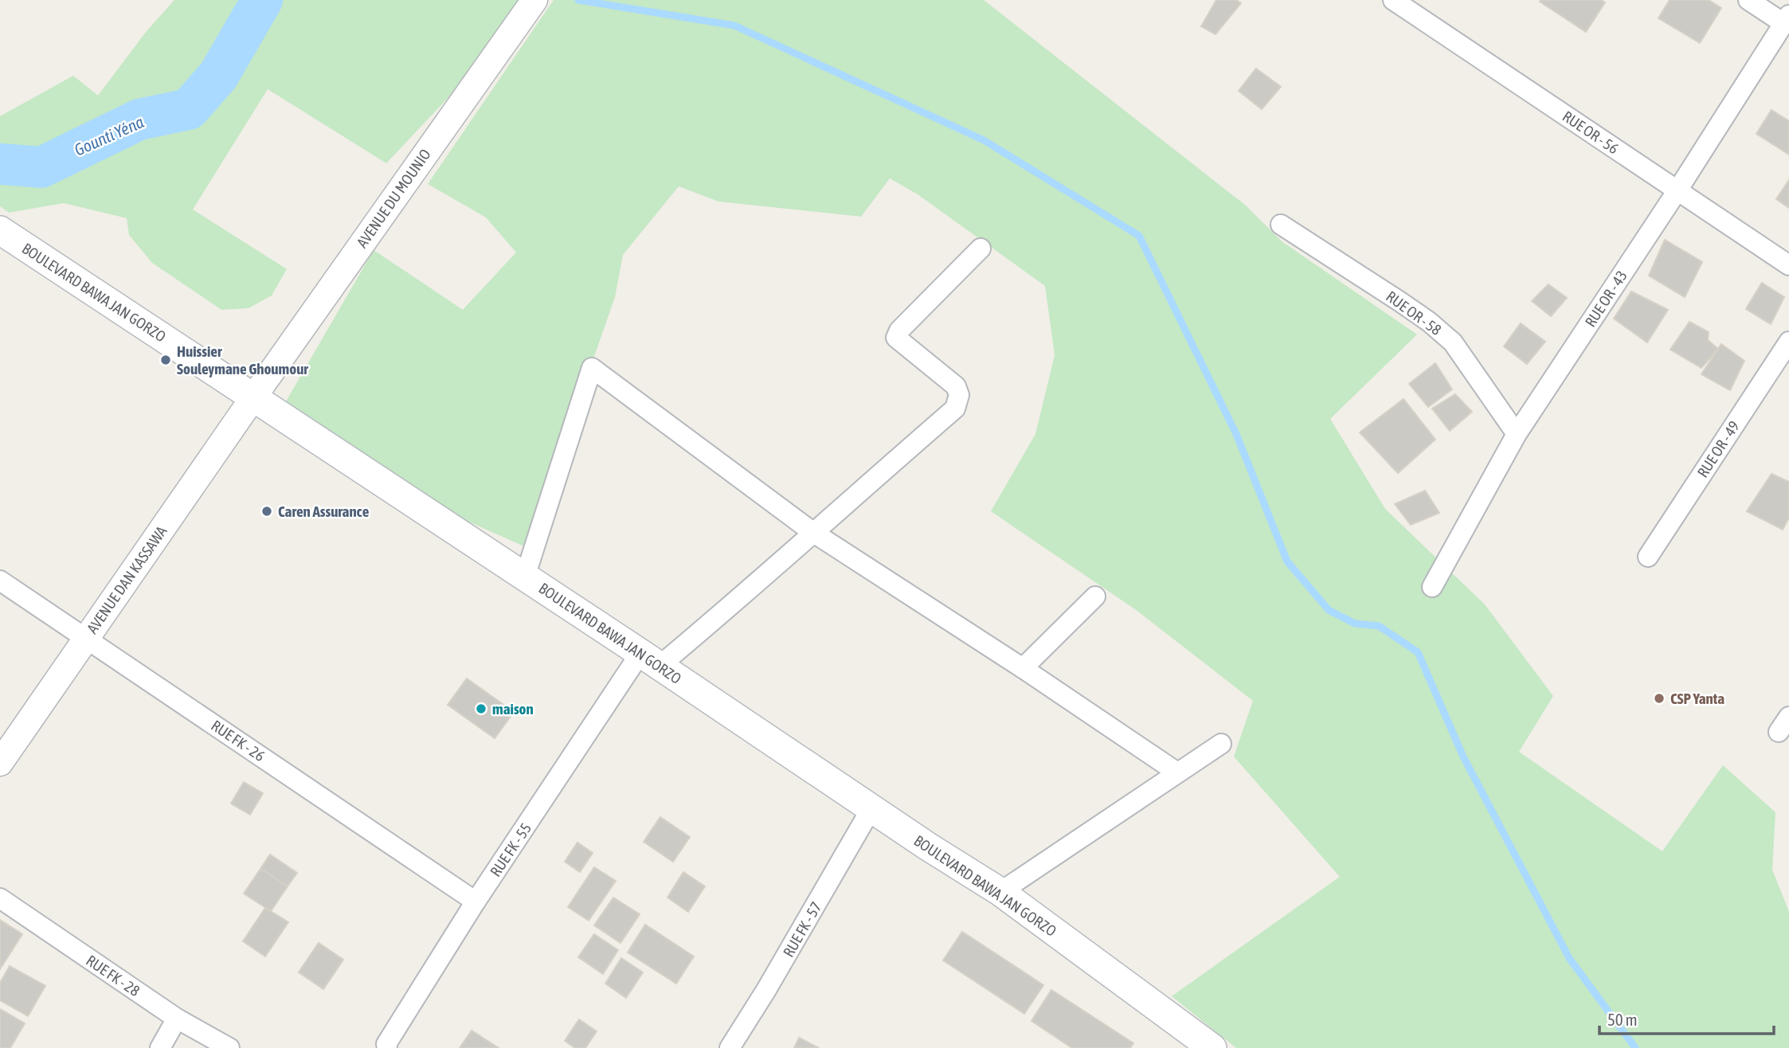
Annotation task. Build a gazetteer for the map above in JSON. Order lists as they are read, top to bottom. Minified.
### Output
{"streets":{"main road":["BOULEVARD BAWA JAN GORZO"],"street":["RUE OR - 56","AVENUE DU MOUNIO","RUE OR - 43","RUE OR - 58","RUE OR - 49","AVENUE DAN KASSAWA","RUE FK - 26","RUE FK - 55","RUE FK - 57","RUE FK - 28"]},"crossings":[["RUE OR - 56","RUE OR - 43"],["AVENUE DU MOUNIO","BOULEVARD BAWA JAN GORZO"],["AVENUE DU MOUNIO","AVENUE DAN KASSAWA"],["BOULEVARD BAWA JAN GORZO","AVENUE DAN KASSAWA"],["BOULEVARD BAWA JAN GORZO","RUE FK - 55"],["BOULEVARD BAWA JAN GORZO","RUE FK - 57"],["RUE OR - 43","RUE OR - 58"],["AVENUE DAN KASSAWA","RUE FK - 26"],["RUE FK - 26","RUE FK - 55"]],"water":["Gounti Yéna"],"places":["Huissier Souleymane Ghoumour","Caren Assurance","CSP Yanta","maison"],"scale_bar":"50 m"}
